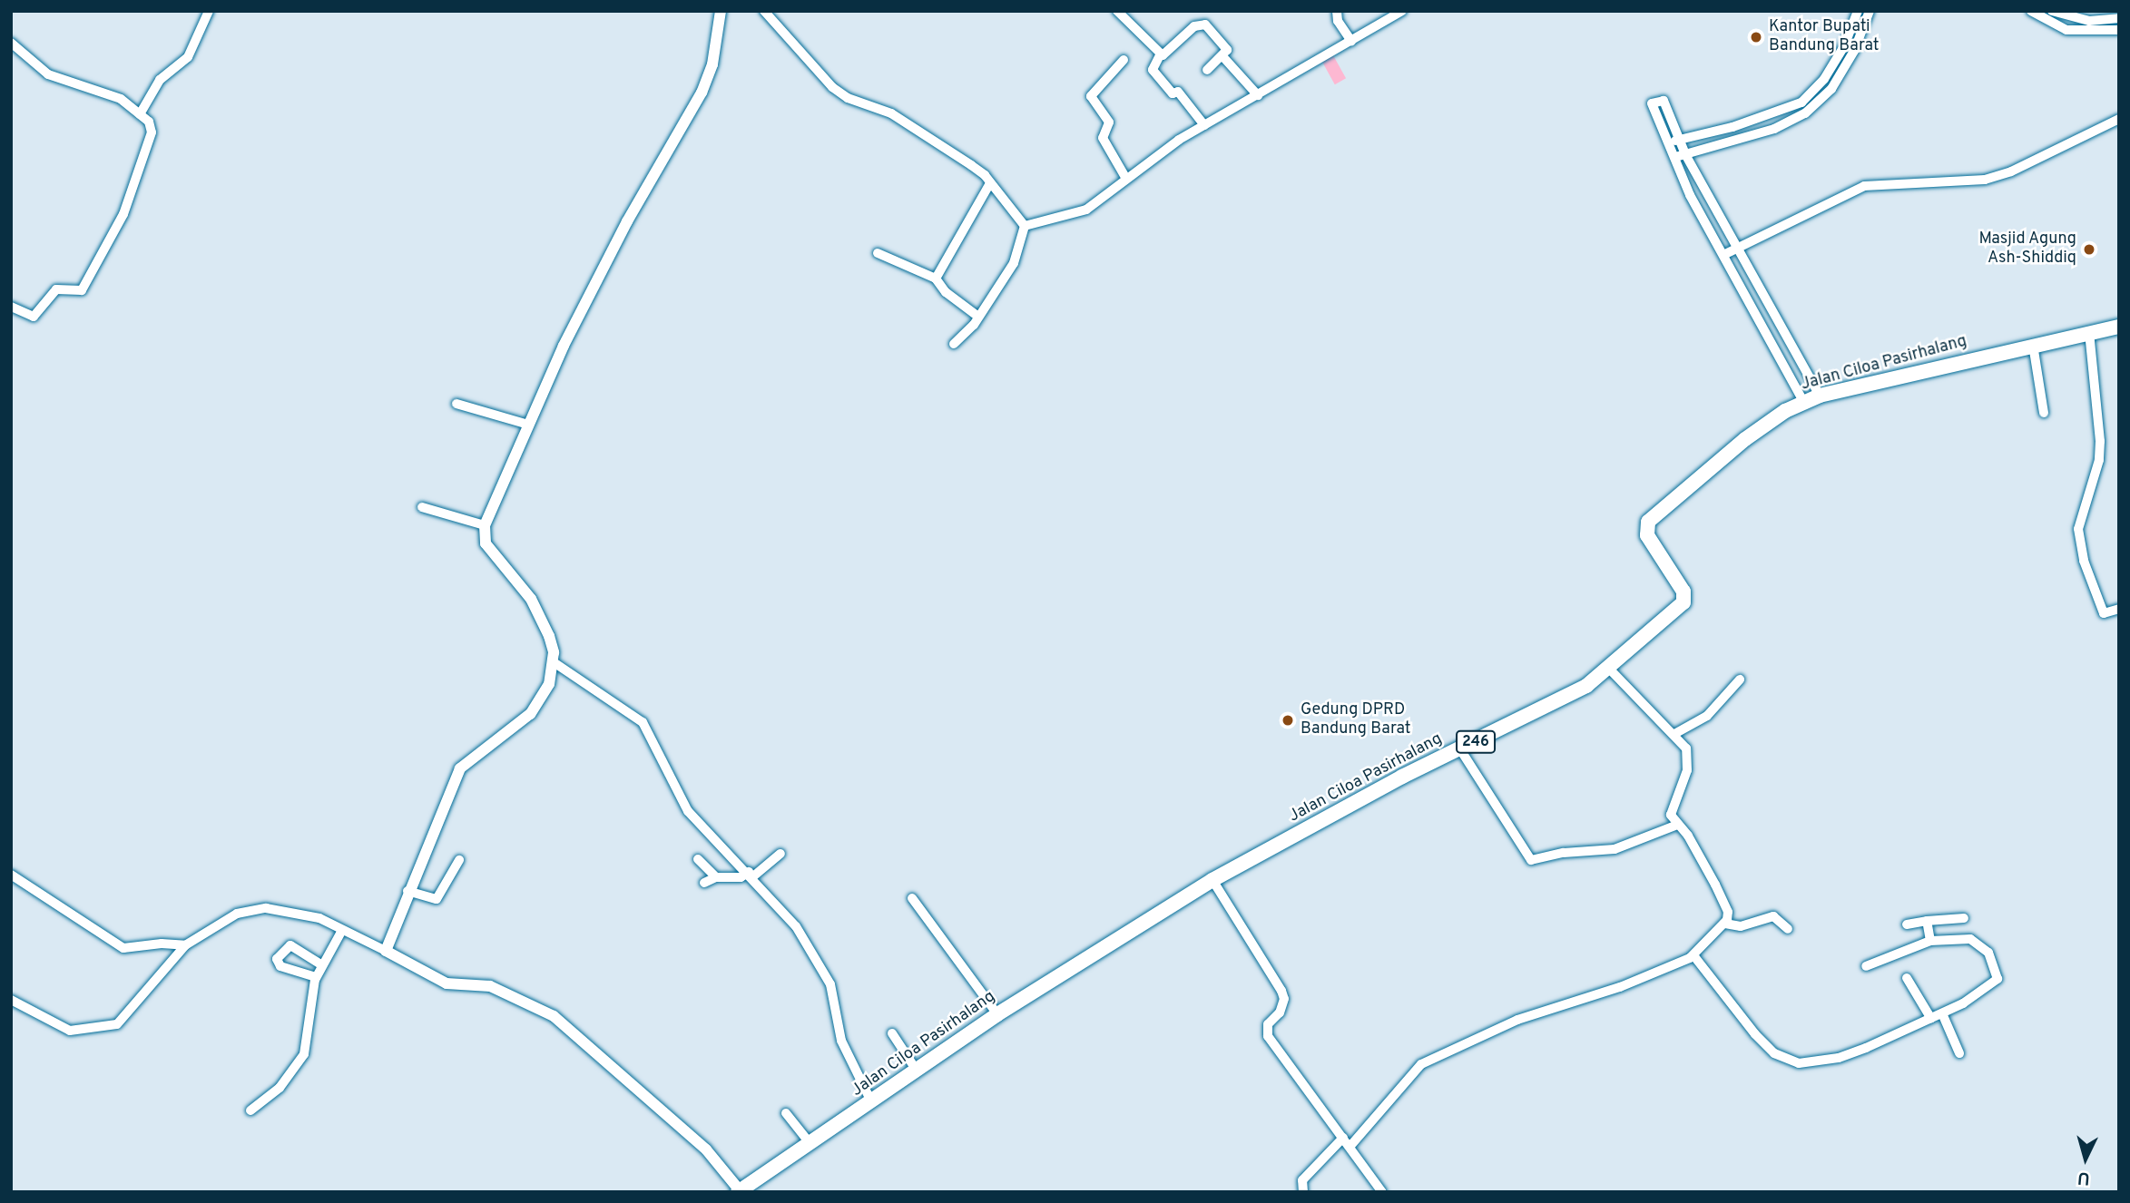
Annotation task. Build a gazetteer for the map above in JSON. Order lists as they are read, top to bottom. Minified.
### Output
{"streets":{"main road":["Jalan Ciloa Pasirhalang","246"]},"places":["Kantor Bupati Bandung Barat","Masjid Agung Ash-Shiddiq","Gedung DPRD Bandung Barat"],"north":"bottom"}
